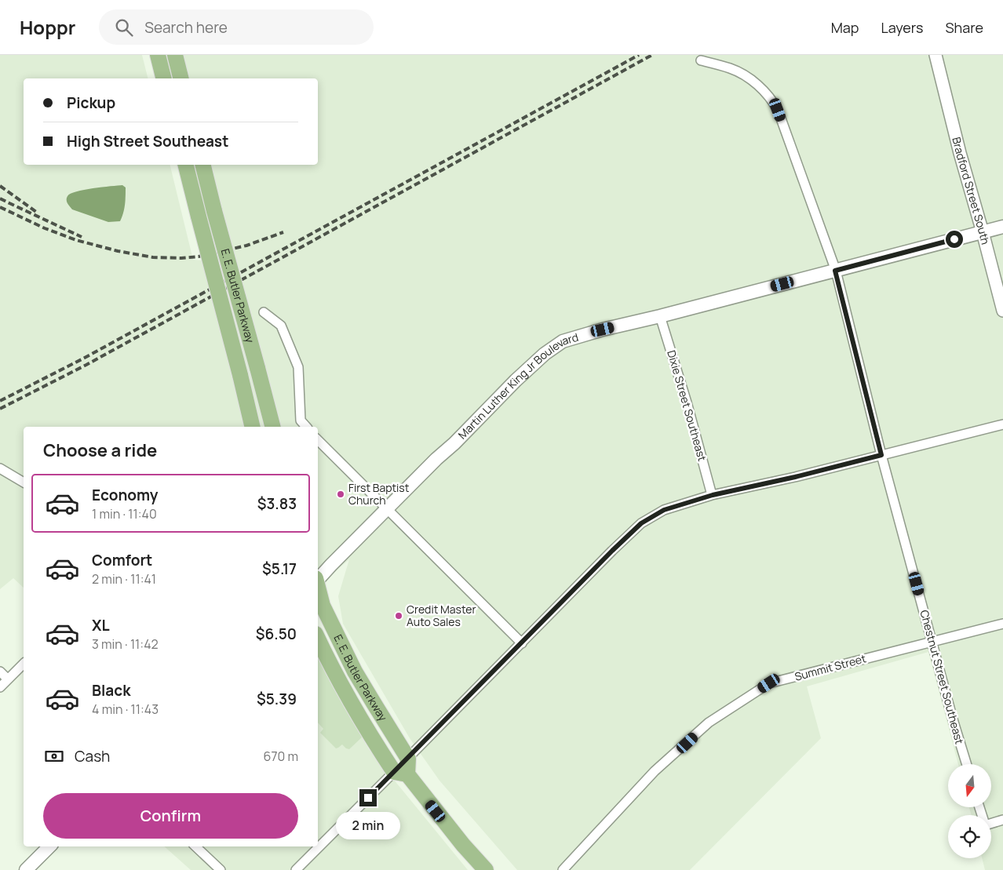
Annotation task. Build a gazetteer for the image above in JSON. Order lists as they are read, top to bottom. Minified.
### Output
{"streets":{"highway":["E. E. Butler Parkway"],"main road":["Martin Luther King Jr Boulevard"],"street":["Bradford Street South","Dixie Street Southeast","Summit Street","Chestnut Street Southeast"]},"crossings":[["Bradford Street South","Martin Luther King Jr Boulevard"],["Martin Luther King Jr Boulevard","Dixie Street Southeast"],["Martin Luther King Jr Boulevard","Chestnut Street Southeast"],["Summit Street","Chestnut Street Southeast"]],"places":["First Baptist Church","Credit Master Auto Sales"],"north":"bottom","page":{"header":"Hoppr","search":"Search here","nav":["Map","Layers","Share"],"banner":["Pickup","High Street Southeast"],"heading":"Choose a ride","list":[{"name":"Economy","note":"1 min · 11:40","value":"$3.83"},{"name":"Comfort","note":"2 min · 11:41","value":"$5.17"},{"name":"XL","note":"3 min · 11:42","value":"$6.50"},{"name":"Black","note":"4 min · 11:43","value":"$5.39"}],"pay":["Cash","670 m"],"buttons":"Confirm","bubble":"2 min"}}
